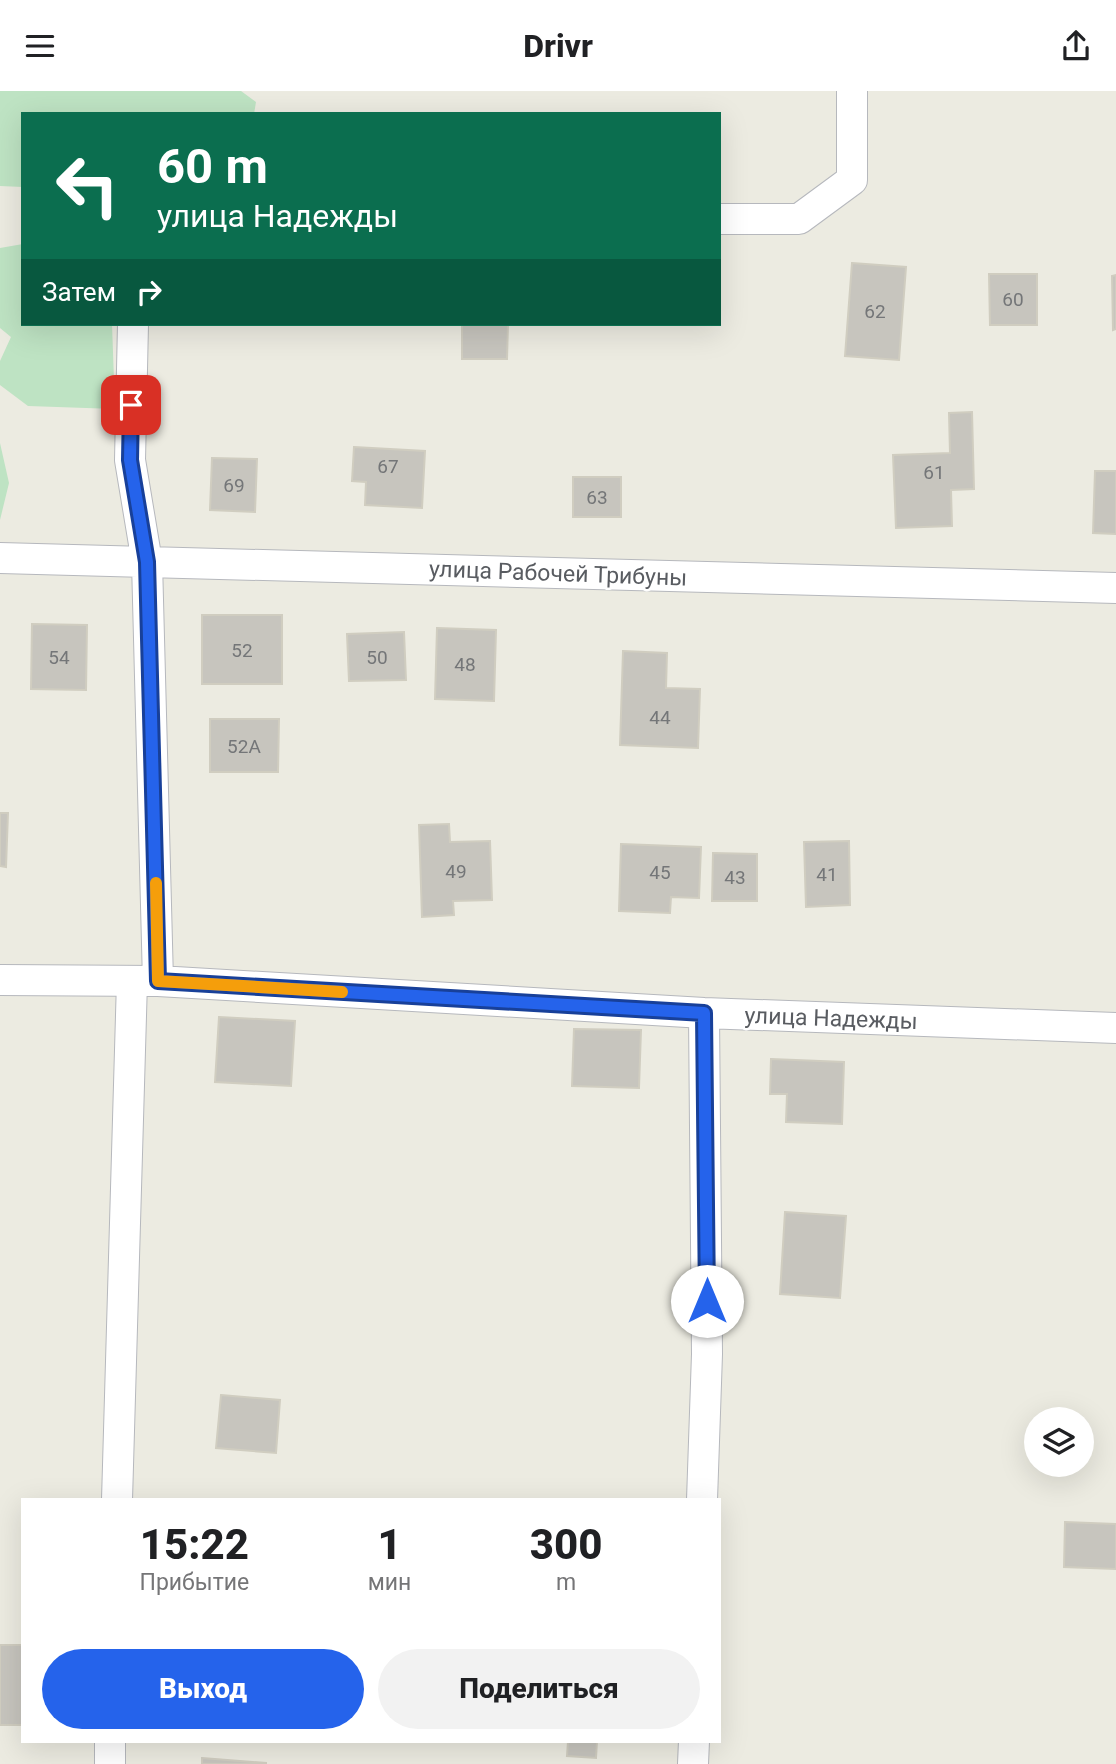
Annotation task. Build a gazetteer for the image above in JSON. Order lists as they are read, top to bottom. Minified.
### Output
{"streets":{"street":["улица Рабочей Трибуны","улица Надежды"]},"house_numbers":["60","62","67","61","69","63","52","54","50","48","44","52А","49","45","41","43"],"page":{"header":"Drivr","turn":["60 m","улица Надежды"],"then":"Затем","eta":["15:22","Прибытие","1","мин","300","m"],"buttons":["Выход","Поделиться"]}}
